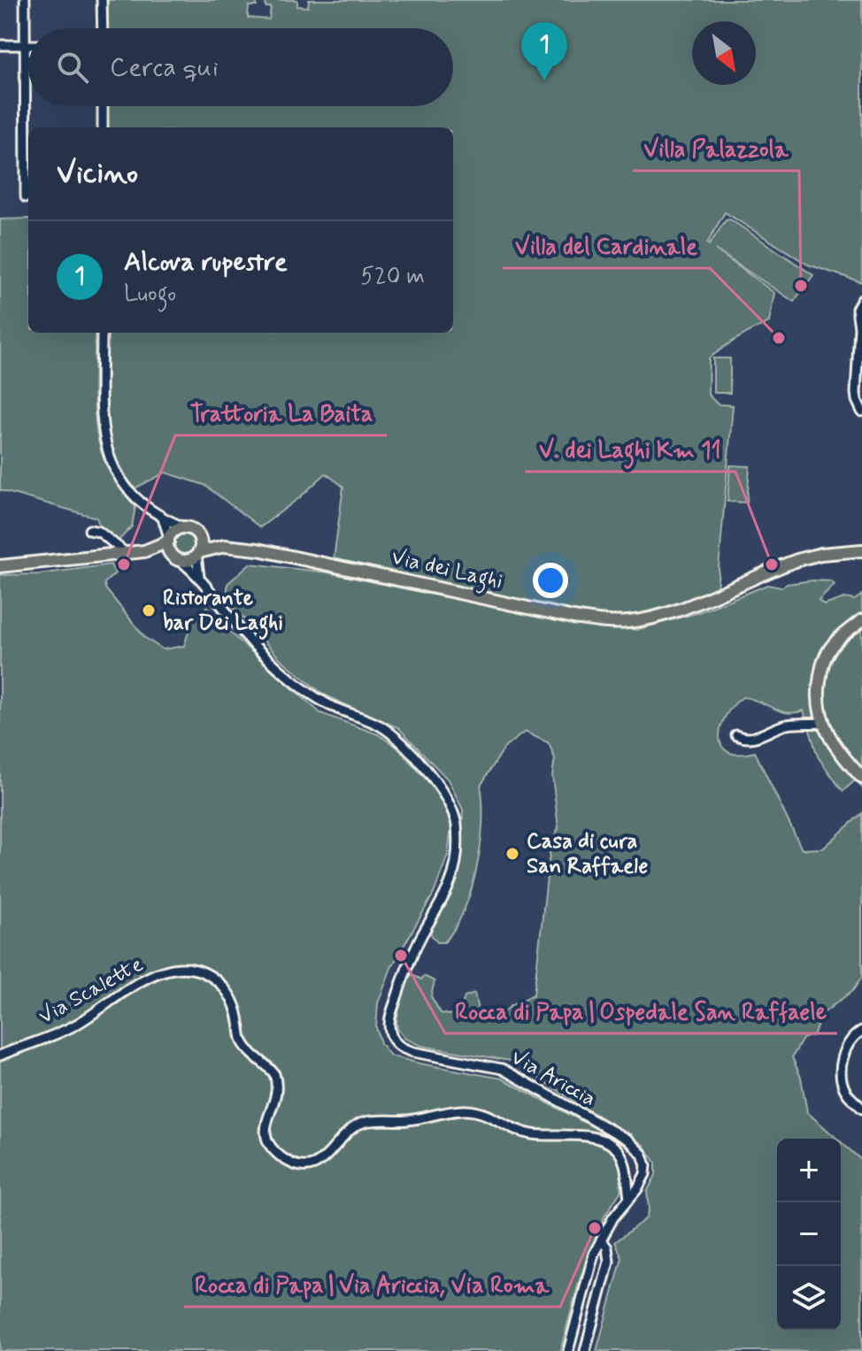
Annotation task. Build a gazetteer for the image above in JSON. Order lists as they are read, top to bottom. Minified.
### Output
{"streets":{"main road":["Via dei Laghi"],"street":["Via Scalette","Via Ariccia"]},"crossings":[["Via dei Laghi","Via Ariccia"],["Via Scalette","Via Ariccia"]],"places":["Villa Palazzola","Villa del Cardinale","Trattoria La Baita","V. dei Laghi Km 11","Ristorante bar Dei Laghi","Casa di cura San Raffaele","Rocca di Papa | Ospedale San Raffaele","Rocca di Papa | Via Ariccia, Via Roma"],"north":"bottom right","page":{"pins":"1","search":"Cerca qui","heading":"Vicino","list":[{"mark":"1","name":"Alcova rupestre","note":"Luogo","value":"520 m"}],"map_buttons":["+","−"]}}
